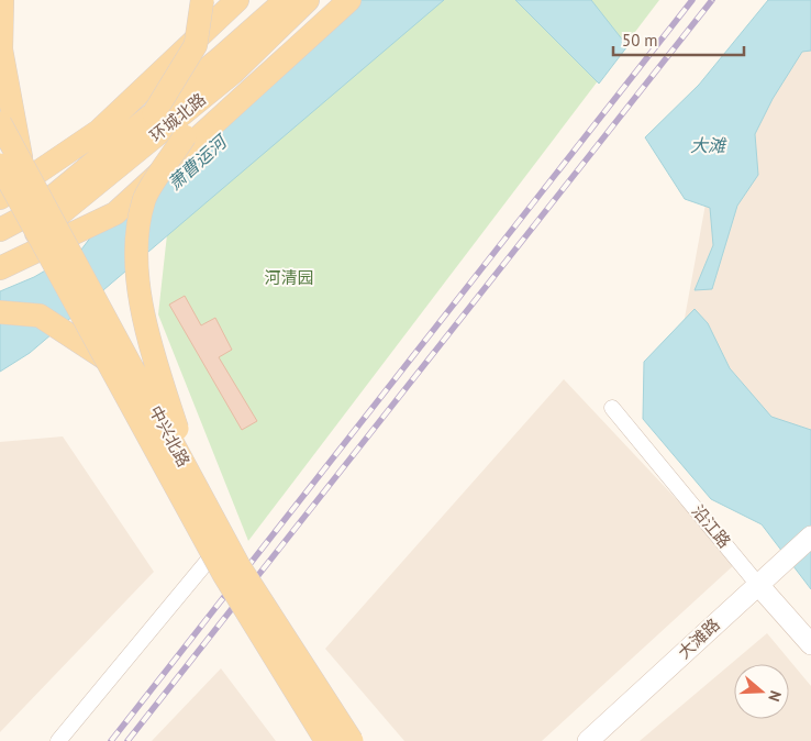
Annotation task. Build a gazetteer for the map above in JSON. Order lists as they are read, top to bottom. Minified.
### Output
{"streets":{"main road":["环城北路","中兴北路"],"street":["沿江路","大滩路"]},"crossings":[["沿江路","大滩路"]],"water":["大滩","萧曹运河"],"parks":["河清园"],"scale_bar":"50 m","north":"right"}
